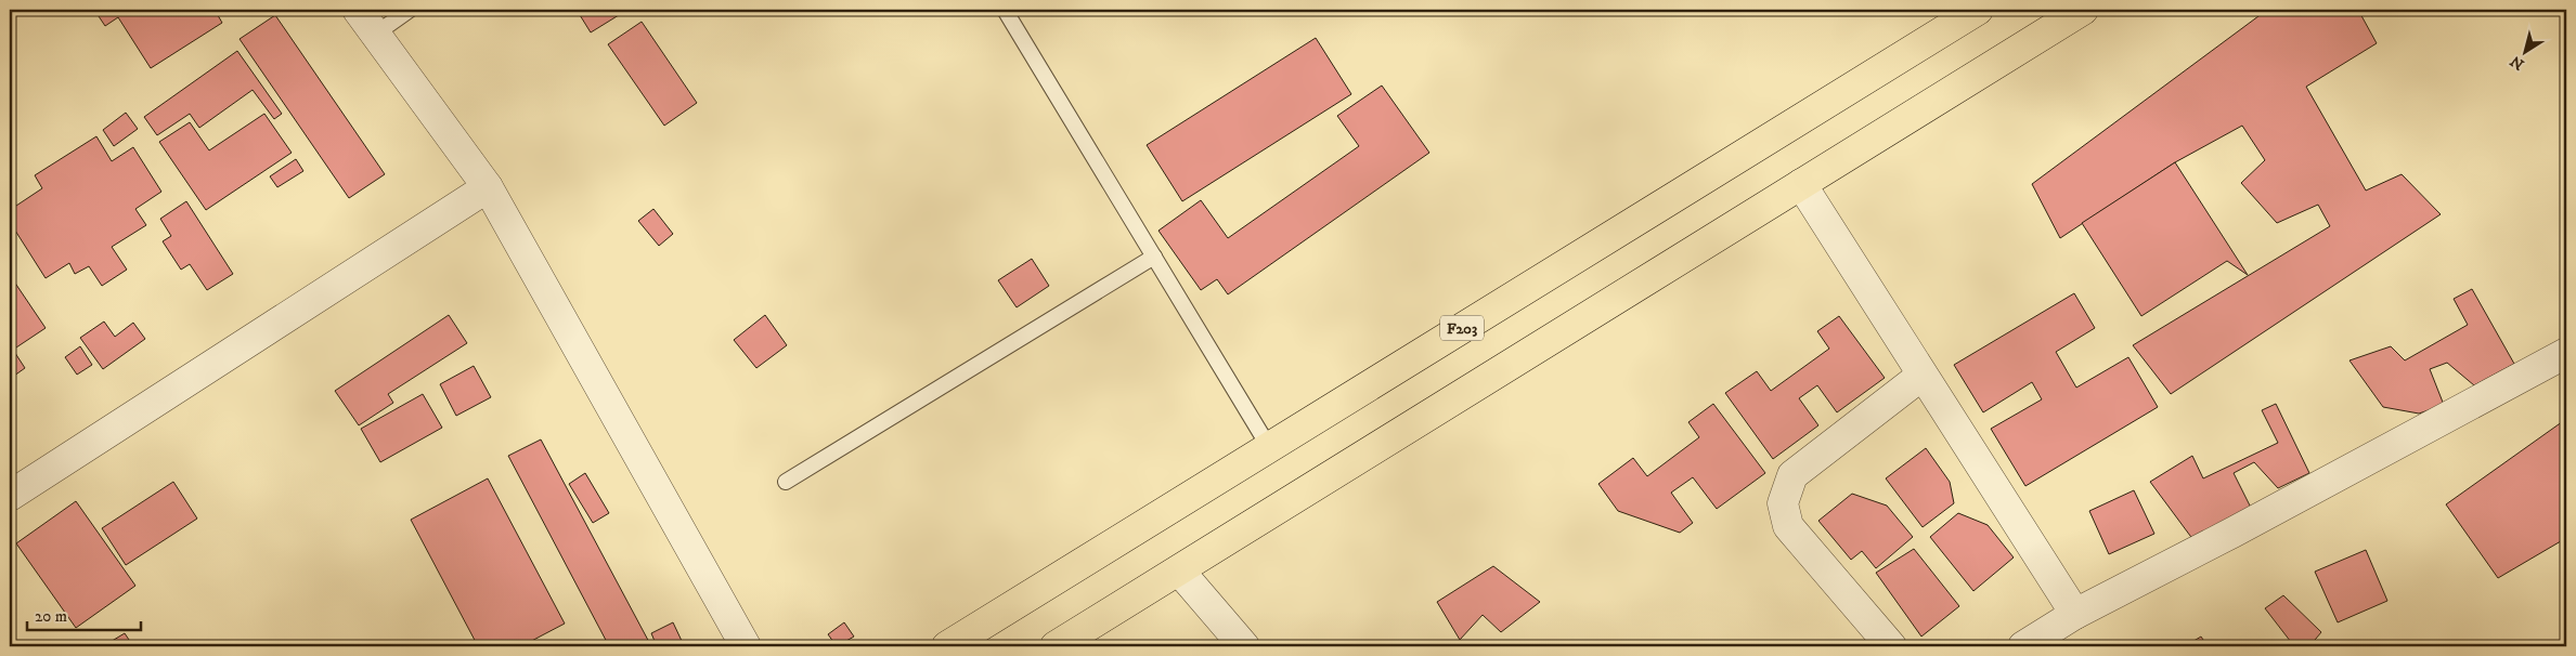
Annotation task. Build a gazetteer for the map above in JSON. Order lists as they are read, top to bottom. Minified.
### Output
{"streets":{"main road":["F203"]},"scale_bar":"20 m","north":"bottom left"}
